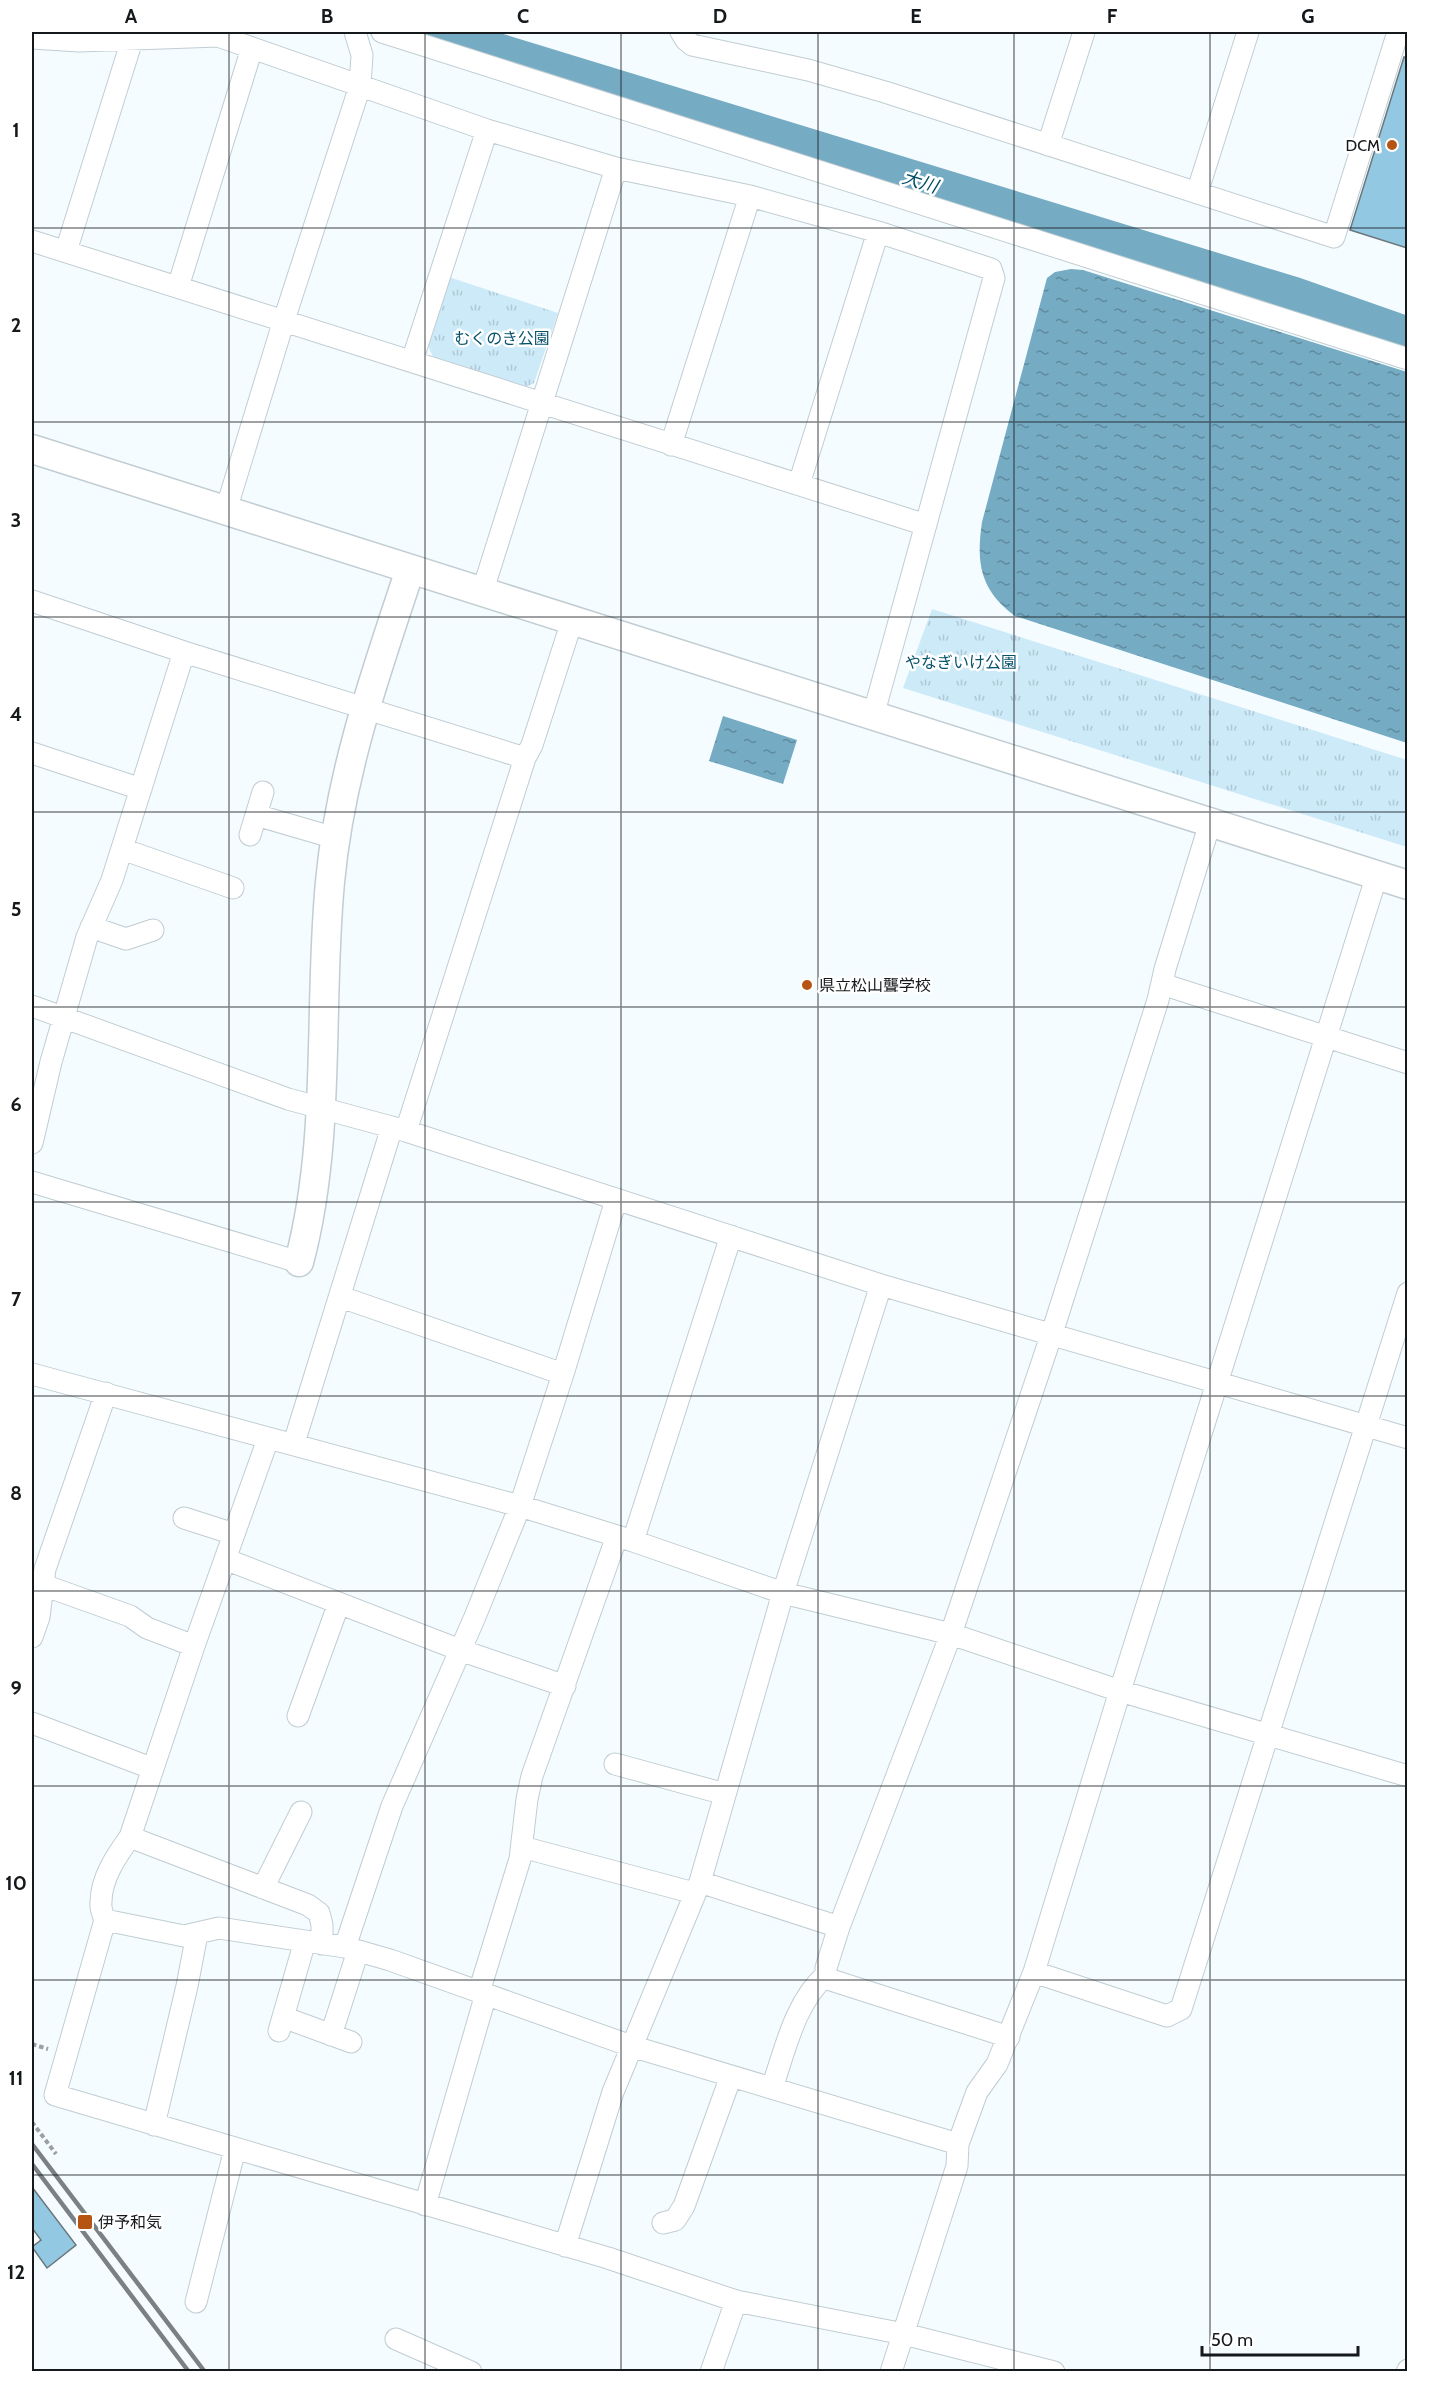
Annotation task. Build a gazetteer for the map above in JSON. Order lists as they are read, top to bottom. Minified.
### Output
{"water":["大川"],"parks":["むくのき公園","やなぎいけ公園"],"places":{"other":["DCM","県立松山聾学校"],"transit":["伊予和気"]},"scale_bar":"50 m","grid":{"columns":["A","B","C","D","E","F","G"],"rows":["1","2","3","4","5","6","7","8","9","10","11","12"]}}
